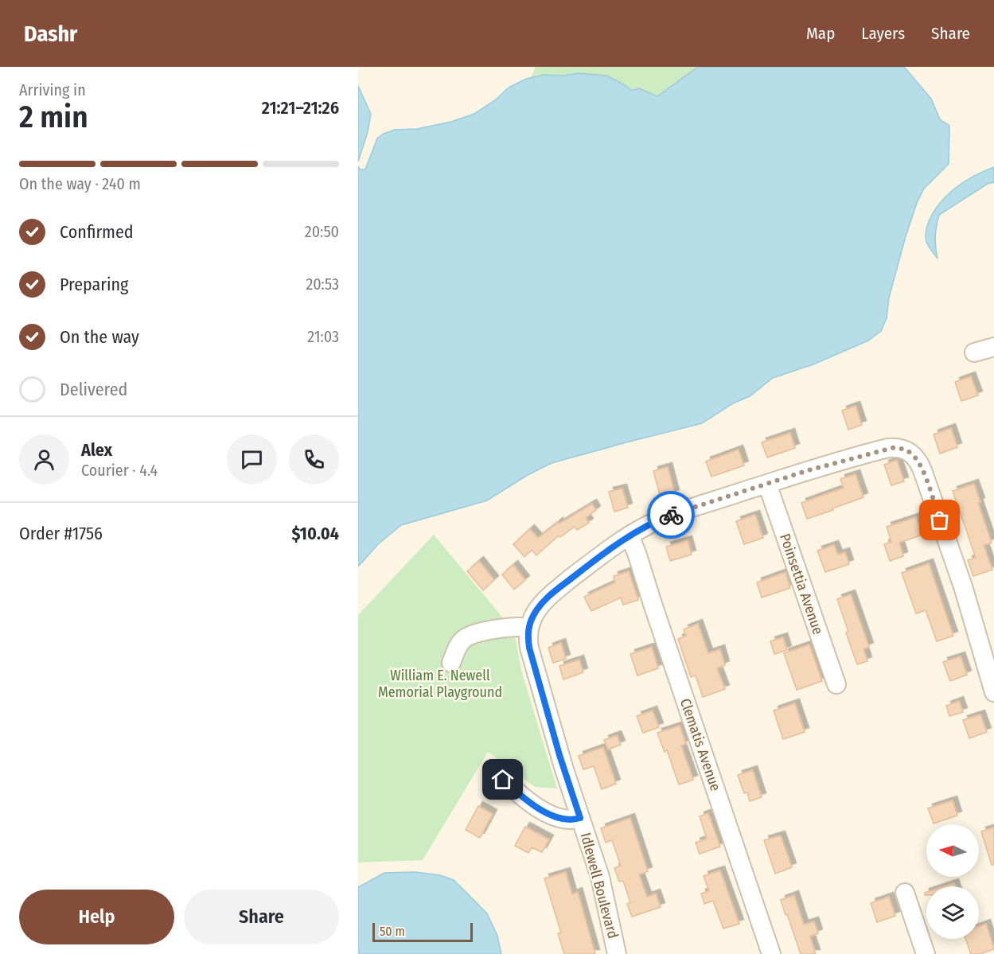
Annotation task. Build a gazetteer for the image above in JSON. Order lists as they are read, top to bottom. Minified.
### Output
{"streets":{"street":["Poinsettia Avenue","Clematis Avenue","Idlewell Boulevard"]},"parks":["William E. Newell Memorial Playground"],"scale_bar":"50 m","north":"left","page":{"header":"Dashr","nav":["Map","Layers","Share"],"heading":["2 min","Arriving in","21:21–21:26"],"panel":["Alex","Courier · 4.4","Order #1756","$10.04"],"bar":"On the way · 240 m","list":[["Confirmed","20:50"],["Preparing","20:53"],["On the way","21:03"],"Delivered"],"buttons":["Help","Share"],"scale":"50 m"}}
